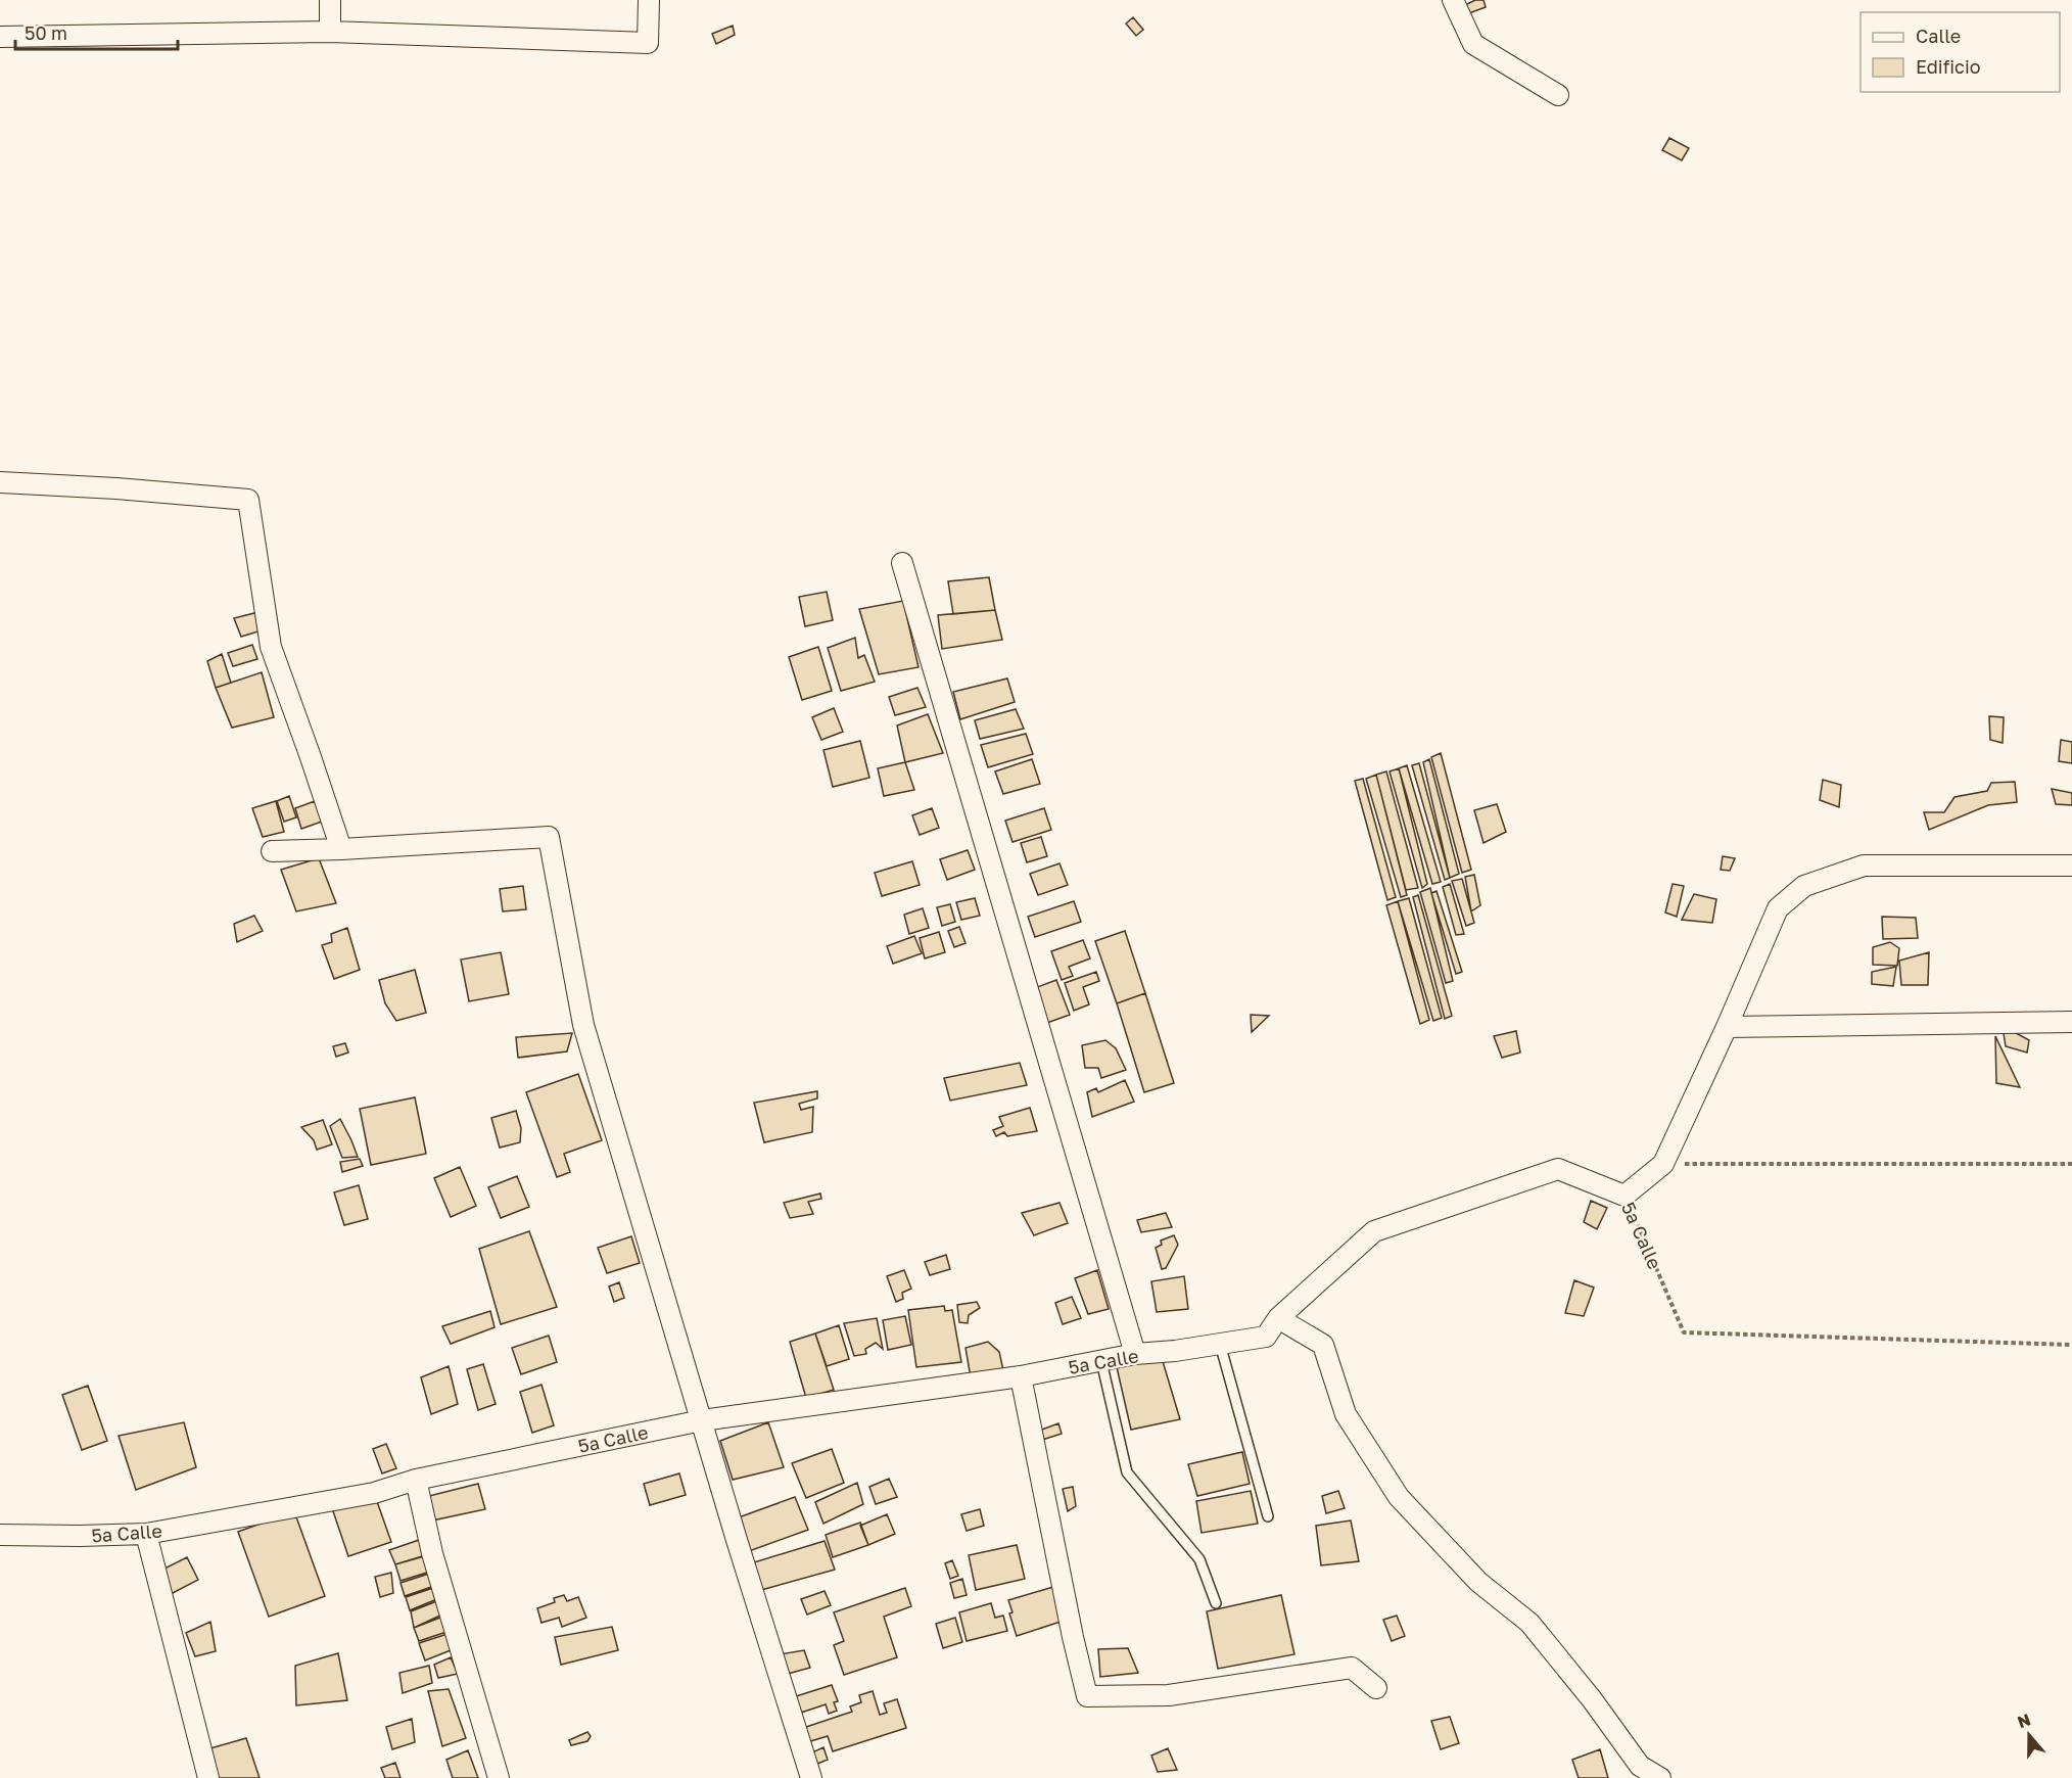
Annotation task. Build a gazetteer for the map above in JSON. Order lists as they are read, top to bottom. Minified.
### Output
{"streets":{"street":["5a Calle"]},"legend":["Calle","Edificio"],"scale_bar":"50 m","north":"top"}
